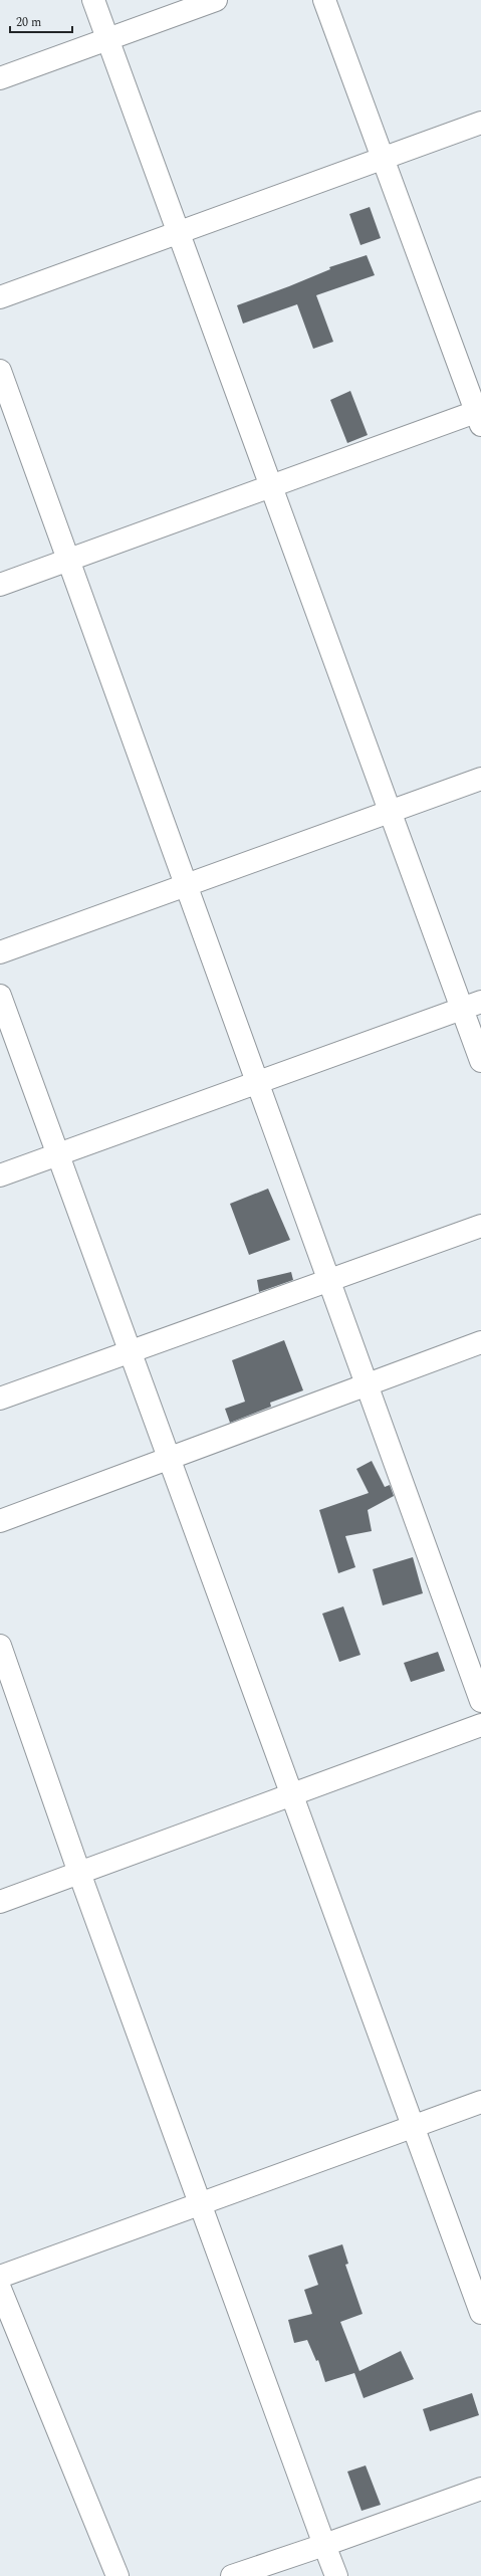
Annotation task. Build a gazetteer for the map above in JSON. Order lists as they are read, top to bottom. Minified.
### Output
{"scale_bar":"20 m"}
